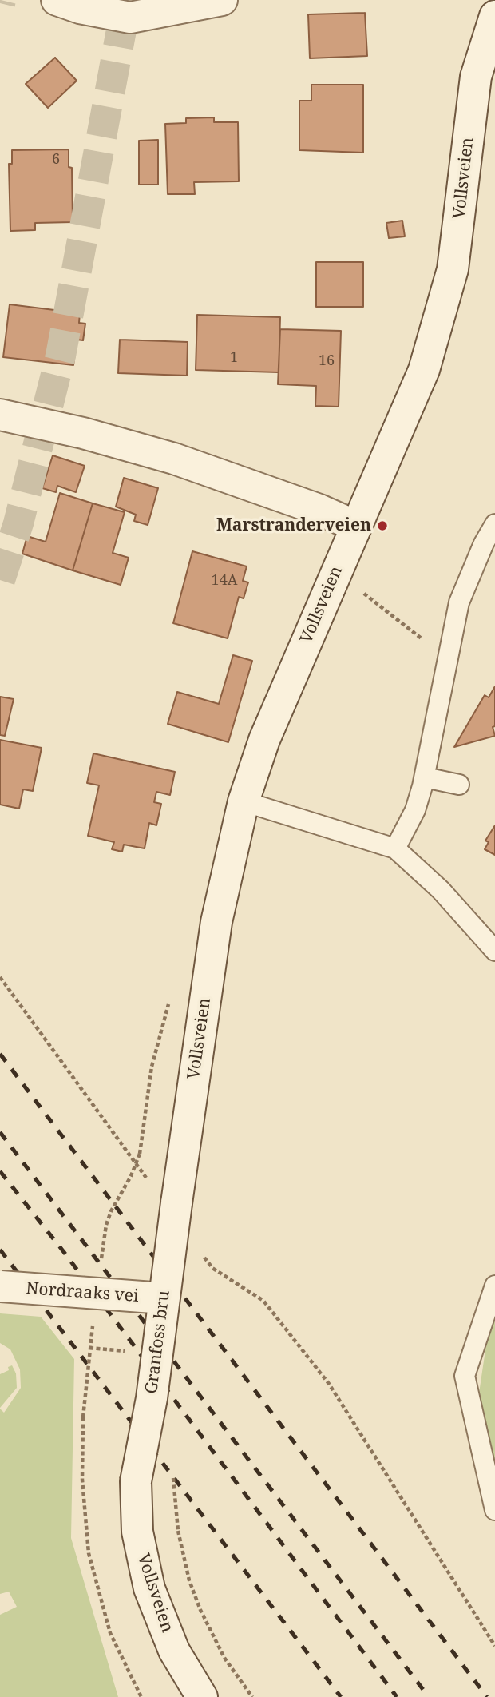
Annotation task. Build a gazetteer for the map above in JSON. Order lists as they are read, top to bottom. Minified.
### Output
{"streets":{"main road":["Vollsveien","Nordraaks vei","Granfoss bru"]},"crossings":[["Vollsveien","Granfoss bru"],["Nordraaks vei","Granfoss bru"]],"places":["Marstranderveien"],"house_numbers":["6","1","16","14A"]}
